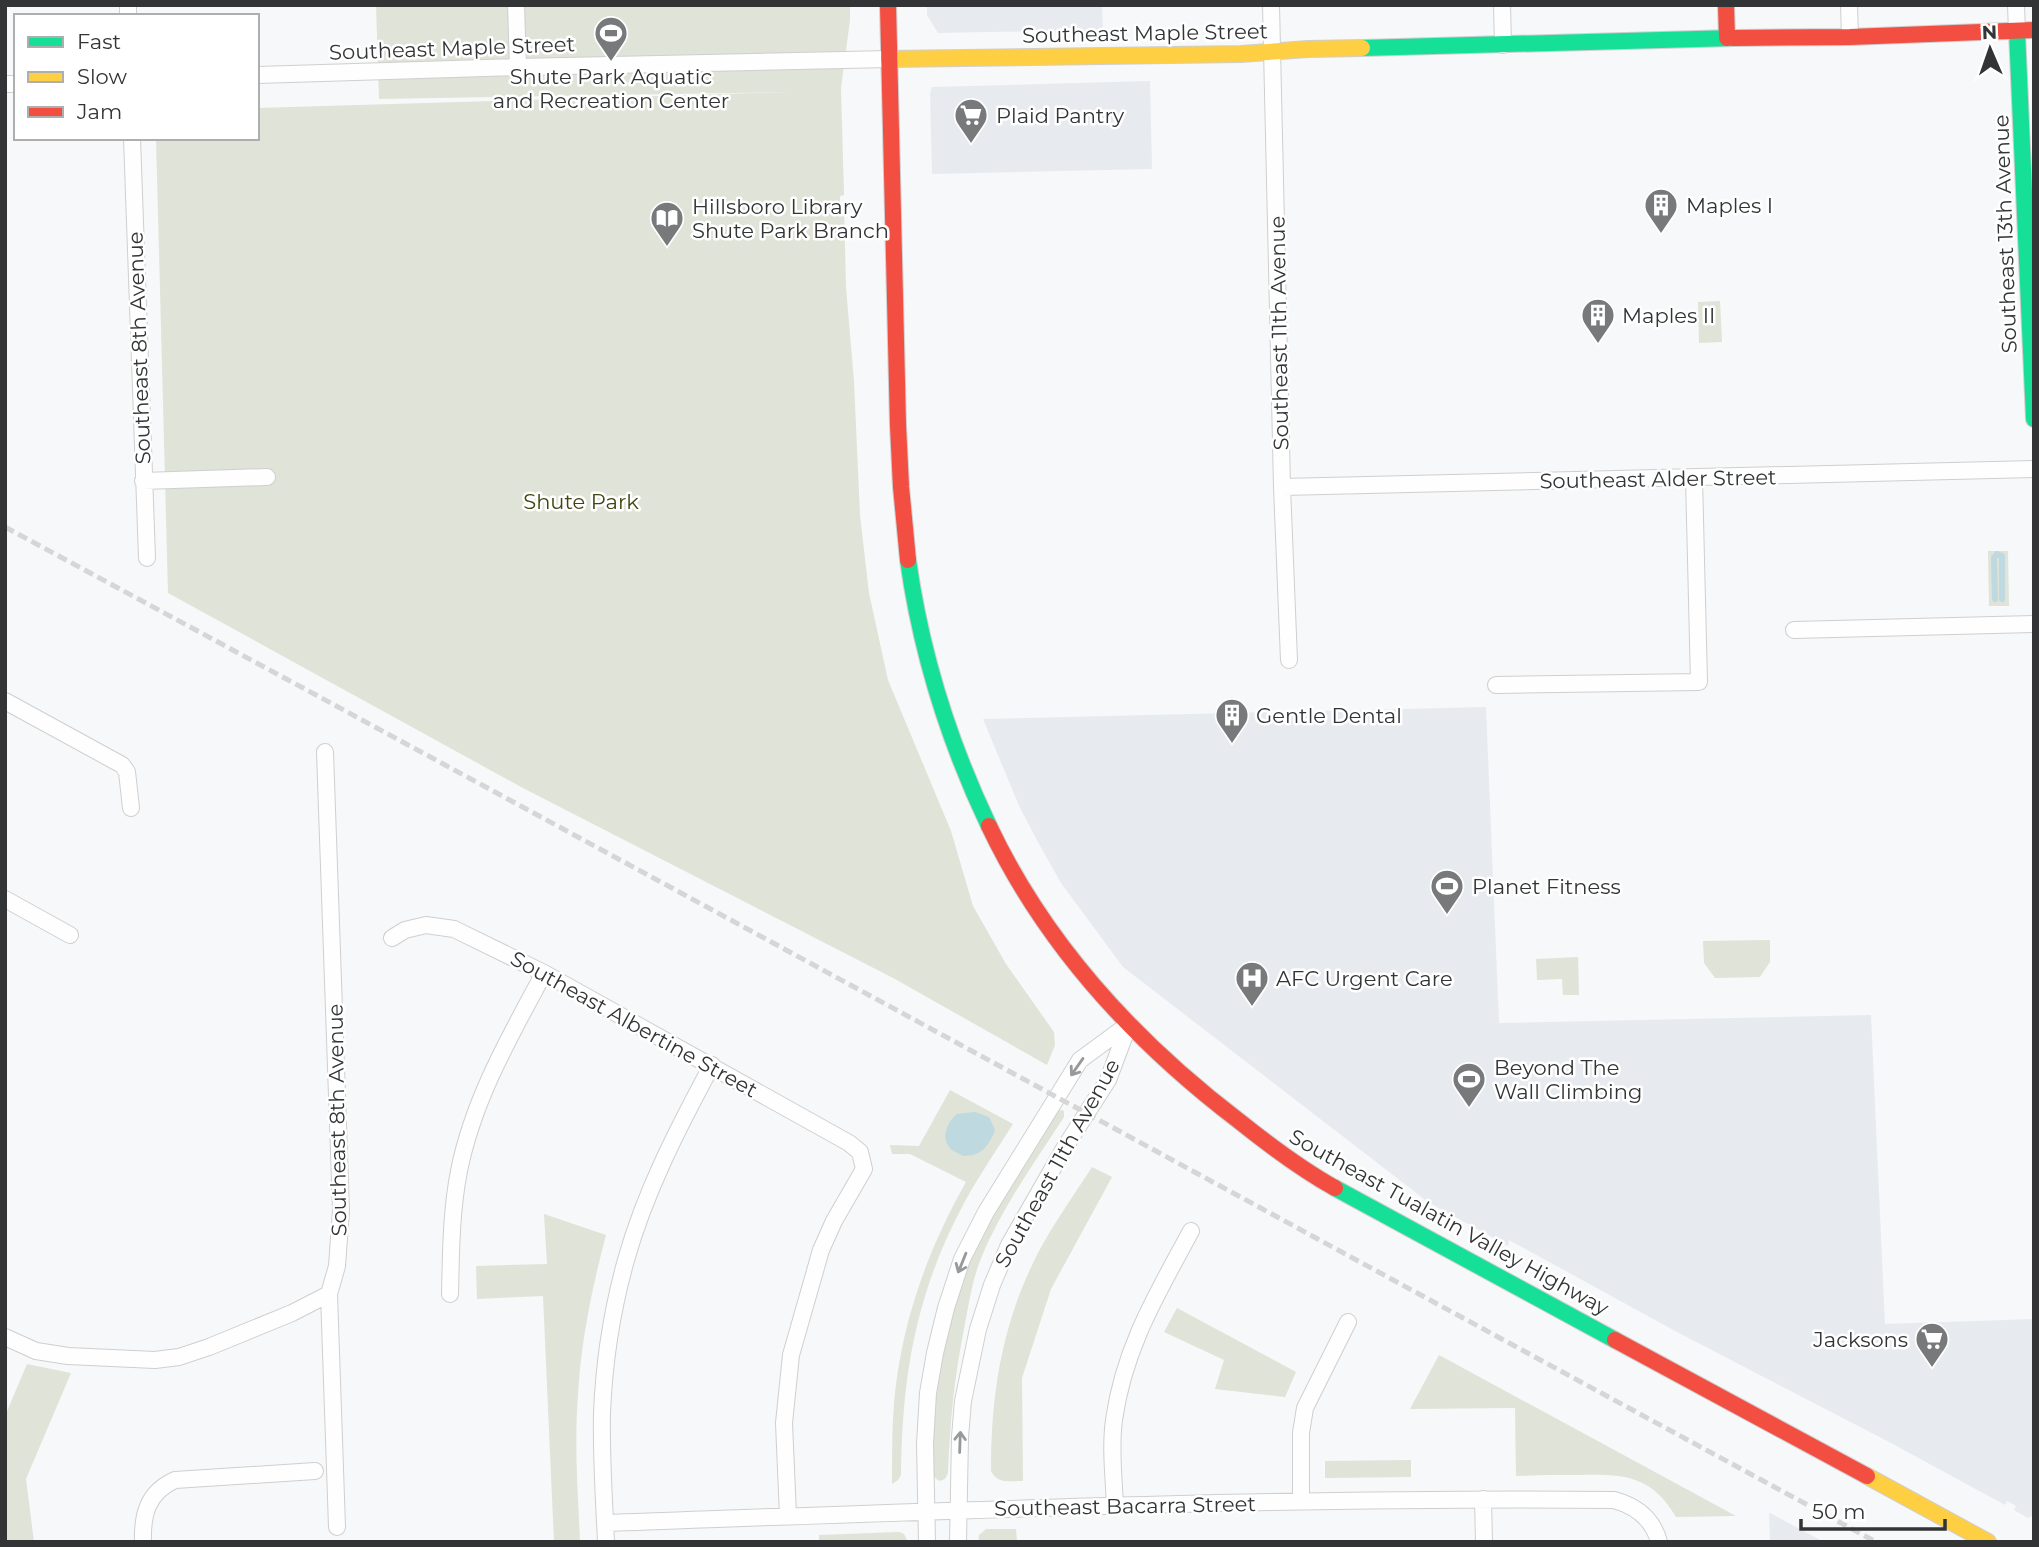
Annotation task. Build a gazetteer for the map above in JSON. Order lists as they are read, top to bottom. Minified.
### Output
{"streets":{"main road":["Southeast Maple Street","Southeast 13th Avenue","Southeast Tualatin Valley Highway"],"street":["Southeast 11th Avenue","Southeast 8th Avenue","Southeast Alder Street","Southeast Albertine Street","Southeast Bacarra Street"]},"crossings":[["Southeast Maple Street","Southeast 13th Avenue"],["Southeast Maple Street","Southeast 11th Avenue"],["Southeast Maple Street","Southeast Tualatin Valley Highway"],["Southeast 11th Avenue","Southeast Alder Street"],["Southeast 11th Avenue","Southeast Tualatin Valley Highway"],["Southeast 11th Avenue","Southeast Bacarra Street"],["Southeast Albertine Street","Southeast Bacarra Street"]],"parks":["Shute Park"],"places":{"sports":["Shute Park Aquatic and Recreation Center","Planet Fitness","Beyond The Wall Climbing"],"supermarket":["Plaid Pantry","Jacksons"],"building":["Maples I","Maples II","Gentle Dental"],"library":["Hillsboro Library Shute Park Branch"],"hospital":["AFC Urgent Care"]},"legend":["Fast","Slow","Jam"],"scale_bar":"50 m","north":"top"}
